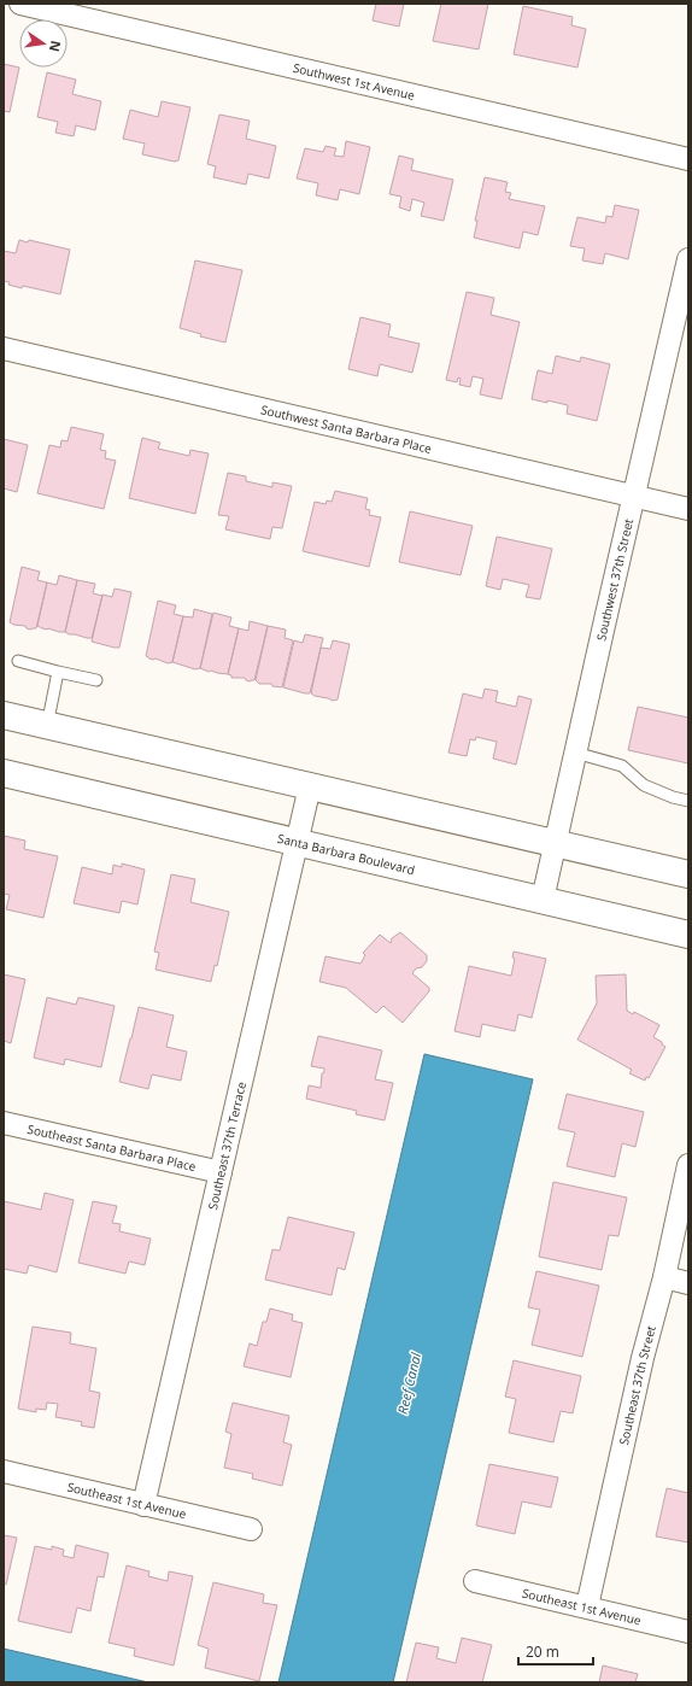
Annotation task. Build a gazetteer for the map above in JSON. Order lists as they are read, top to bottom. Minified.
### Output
{"streets":{"main road":["Santa Barbara Boulevard"],"street":["Southwest 1st Avenue","Southwest Santa Barbara Place","Southwest 37th Street","Southeast 37th Terrace","Southeast Santa Barbara Place","Southeast 37th Street","Southeast 1st Avenue"]},"crossings":[["Southwest Santa Barbara Place","Southwest 37th Street"],["Southwest 37th Street","Santa Barbara Boulevard"],["Santa Barbara Boulevard","Southeast 37th Terrace"],["Southeast 37th Terrace","Southeast Santa Barbara Place"],["Southeast 37th Terrace","Southeast 1st Avenue"],["Southeast 37th Street","Southeast 1st Avenue"]],"water":["Reef Canal"],"scale_bar":"20 m","north":"right"}
